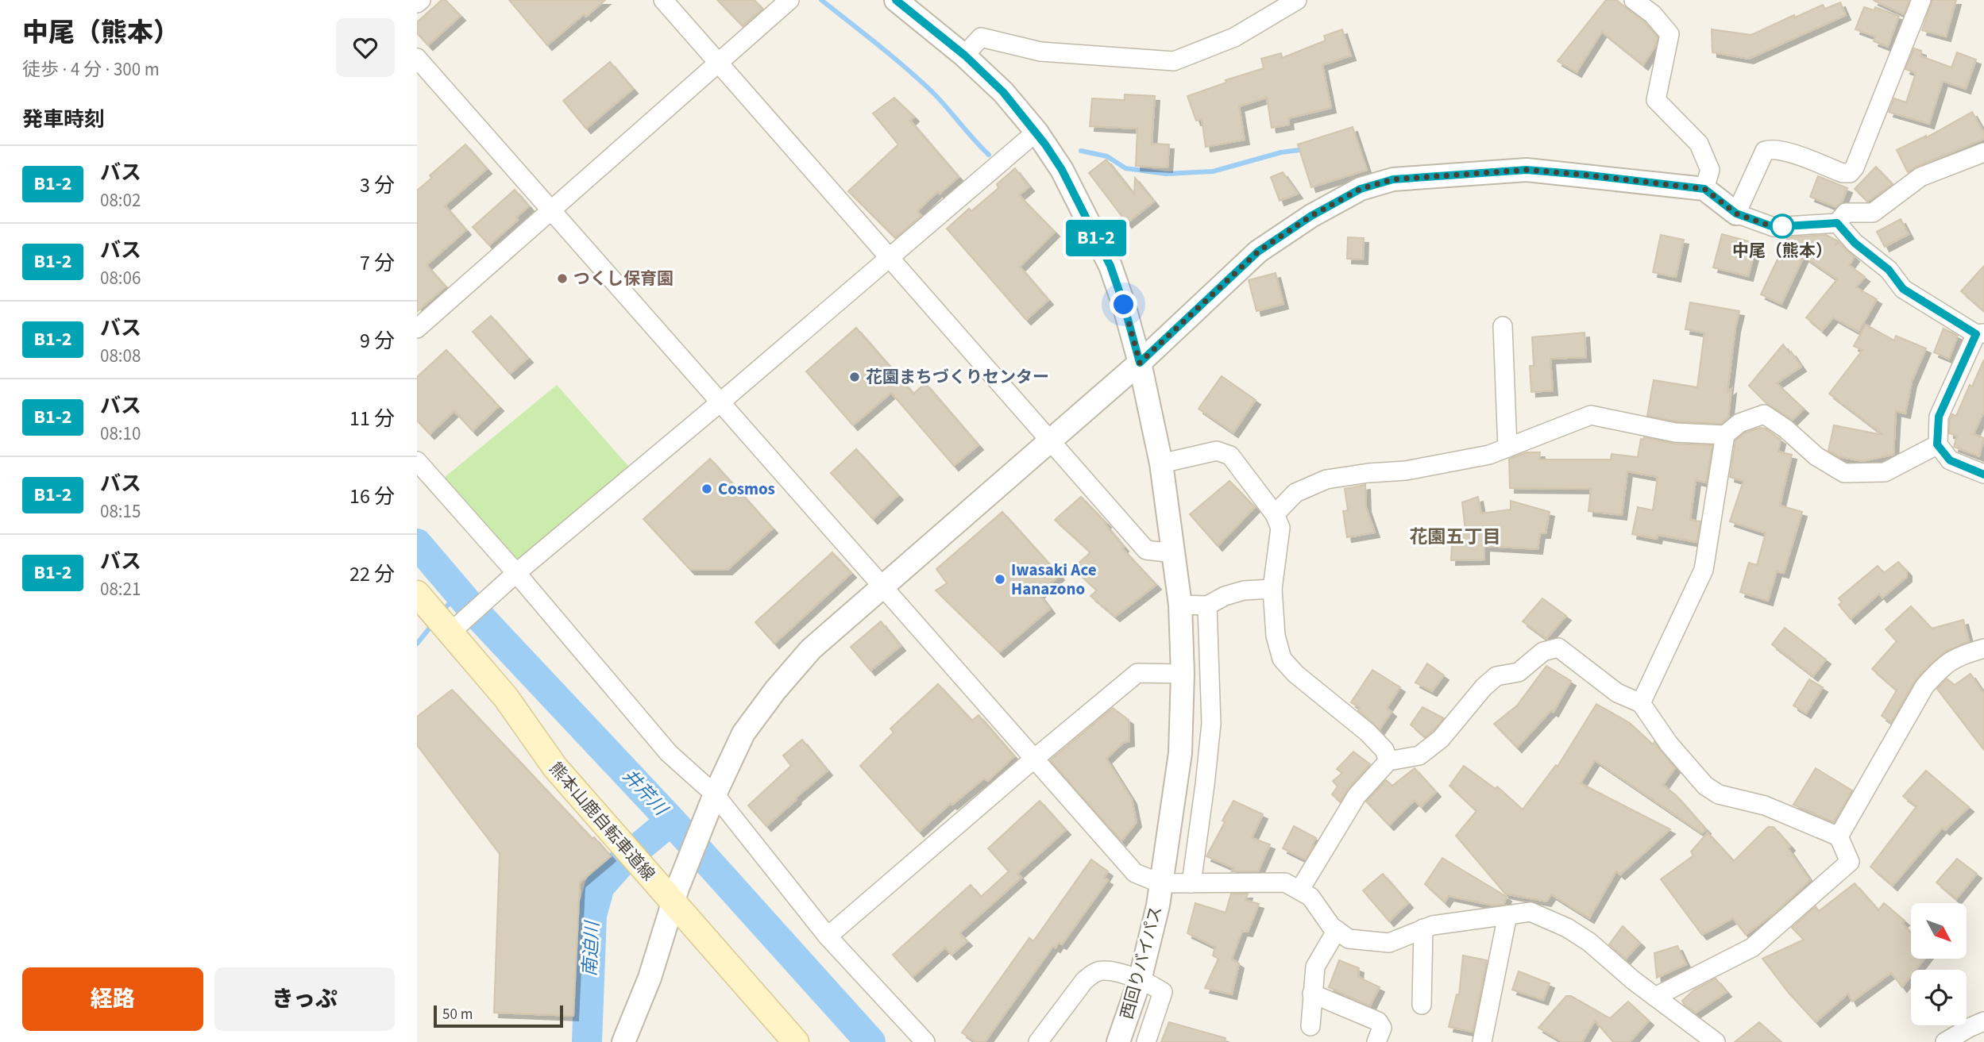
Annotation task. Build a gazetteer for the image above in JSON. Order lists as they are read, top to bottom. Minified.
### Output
{"streets":{"main road":["熊本山鹿自転車道線"],"street":["西回りバイパス"]},"districts":["花園五丁目"],"water":["井芹川","南迫川"],"places":["中尾（熊本）","つくし保育園","花園まちづくりセンター","Cosmos","Iwasaki Ace Hanazono"],"lines":["bus line B1-2"],"scale_bar":"50 m","north":"bottom right","page":{"heading":[["中尾（熊本）","徒歩 · 4 分 · 300 m"],"発車時刻"],"on_map":"B1-2","list":[{"mark":"B1-2","name":"バス","note":"08:02","value":"3 分"},{"mark":"B1-2","name":"バス","note":"08:06","value":"7 分"},{"mark":"B1-2","name":"バス","note":"08:08","value":"9 分"},{"mark":"B1-2","name":"バス","note":"08:10","value":"11 分"},{"mark":"B1-2","name":"バス","note":"08:15","value":"16 分"},{"mark":"B1-2","name":"バス","note":"08:21","value":"22 分"}],"buttons":["経路","きっぷ"],"scale":"50 m"}}
